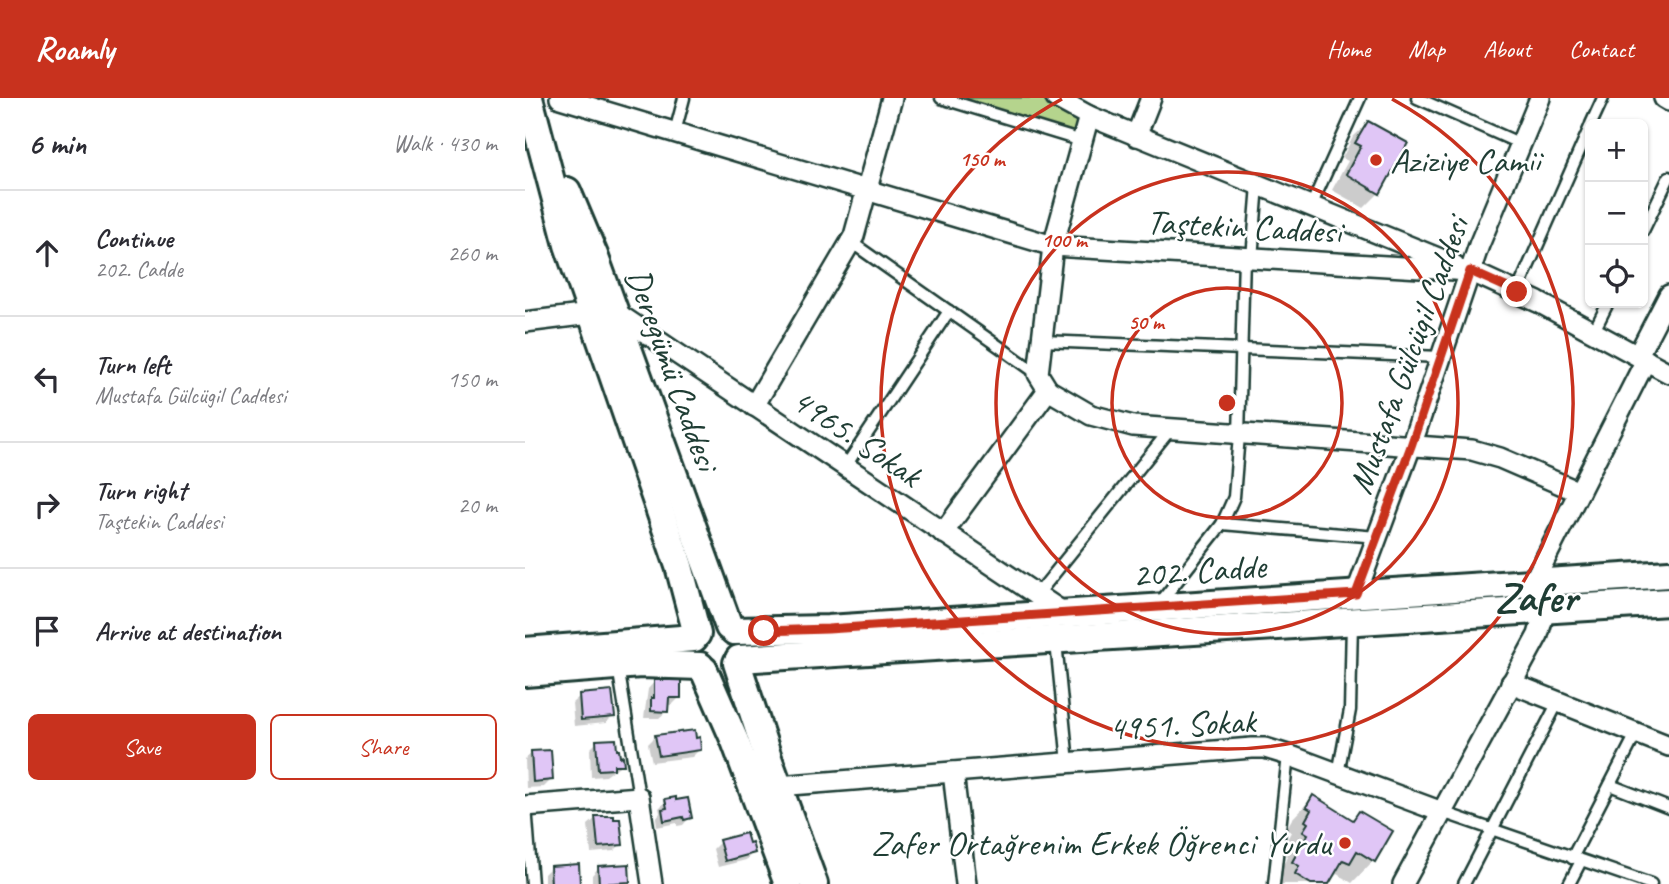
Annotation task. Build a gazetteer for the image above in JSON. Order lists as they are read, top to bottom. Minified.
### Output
{"streets":{"main road":["Deregümü Caddesi","202. Cadde"],"street":["Taştekin Caddesi","Mustafa Gülcügil Caddesi","4965. Sokak","4951. Sokak"]},"crossings":[["Taştekin Caddesi","Mustafa Gülcügil Caddesi"],["Mustafa Gülcügil Caddesi","202. Cadde"],["Deregümü Caddesi","4965. Sokak"],["Deregümü Caddesi","202. Cadde"],["4965. Sokak","202. Cadde"]],"districts":["Zafer"],"places":["Aziziye Camii","Zafer Ortağrenim Erkek Öğrenci Yurdu"],"page":{"header":"Roamly","nav":["Home","Map","About","Contact"],"heading":["6 min","Walk · 430 m"],"map_buttons":["+","−"],"list":[["Continue","202. Cadde","260 m"],["Turn left","Mustafa Gülcügil Caddesi","150 m"],["Turn right","Taştekin Caddesi","20 m"],"Arrive at destination"],"buttons":["Save","Share"]},"rings":["150 m","100 m","50 m"]}
